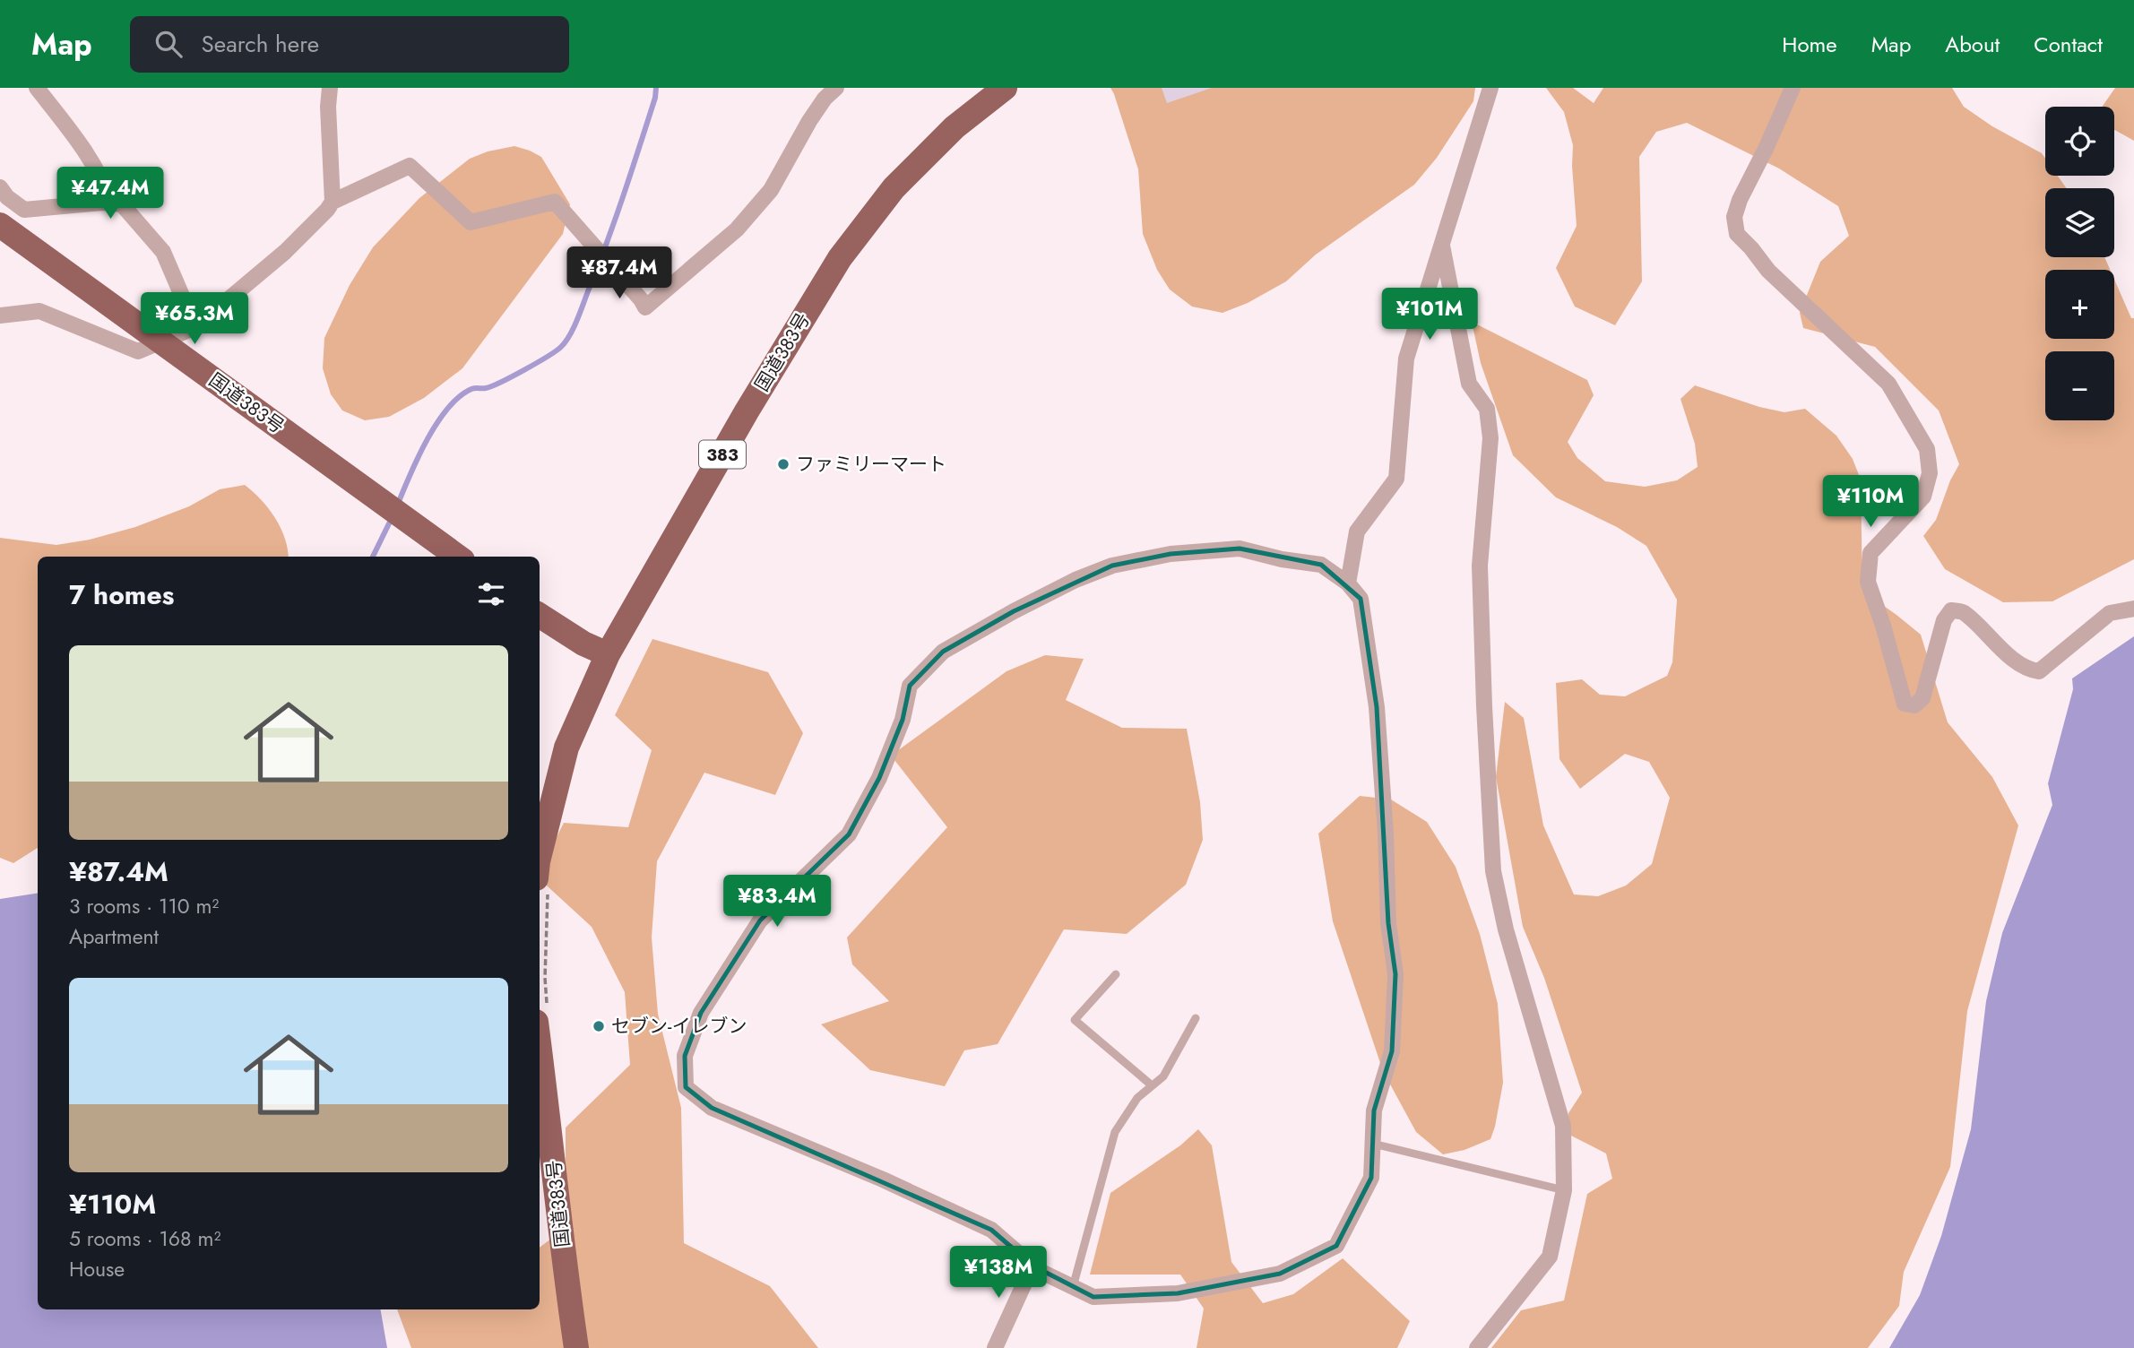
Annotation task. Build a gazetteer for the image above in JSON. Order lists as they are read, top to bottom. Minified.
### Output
{"streets":{"highway":["国道383号","383"]},"places":["ファミリーマート","セブン-イレブン"],"page":{"header":"Map","search":"Search here","nav":["Home","Map","About","Contact"],"map_buttons":["+","−"],"price":["¥47.4M","¥87.4M","¥101M","¥65.3M","¥110M","¥83.4M","¥138M"],"heading":"7 homes","list":[{"name":"¥87.4M","note":"3 rooms · 110 m² · Apartment"},{"name":"¥110M","note":"5 rooms · 168 m² · House"}]}}
